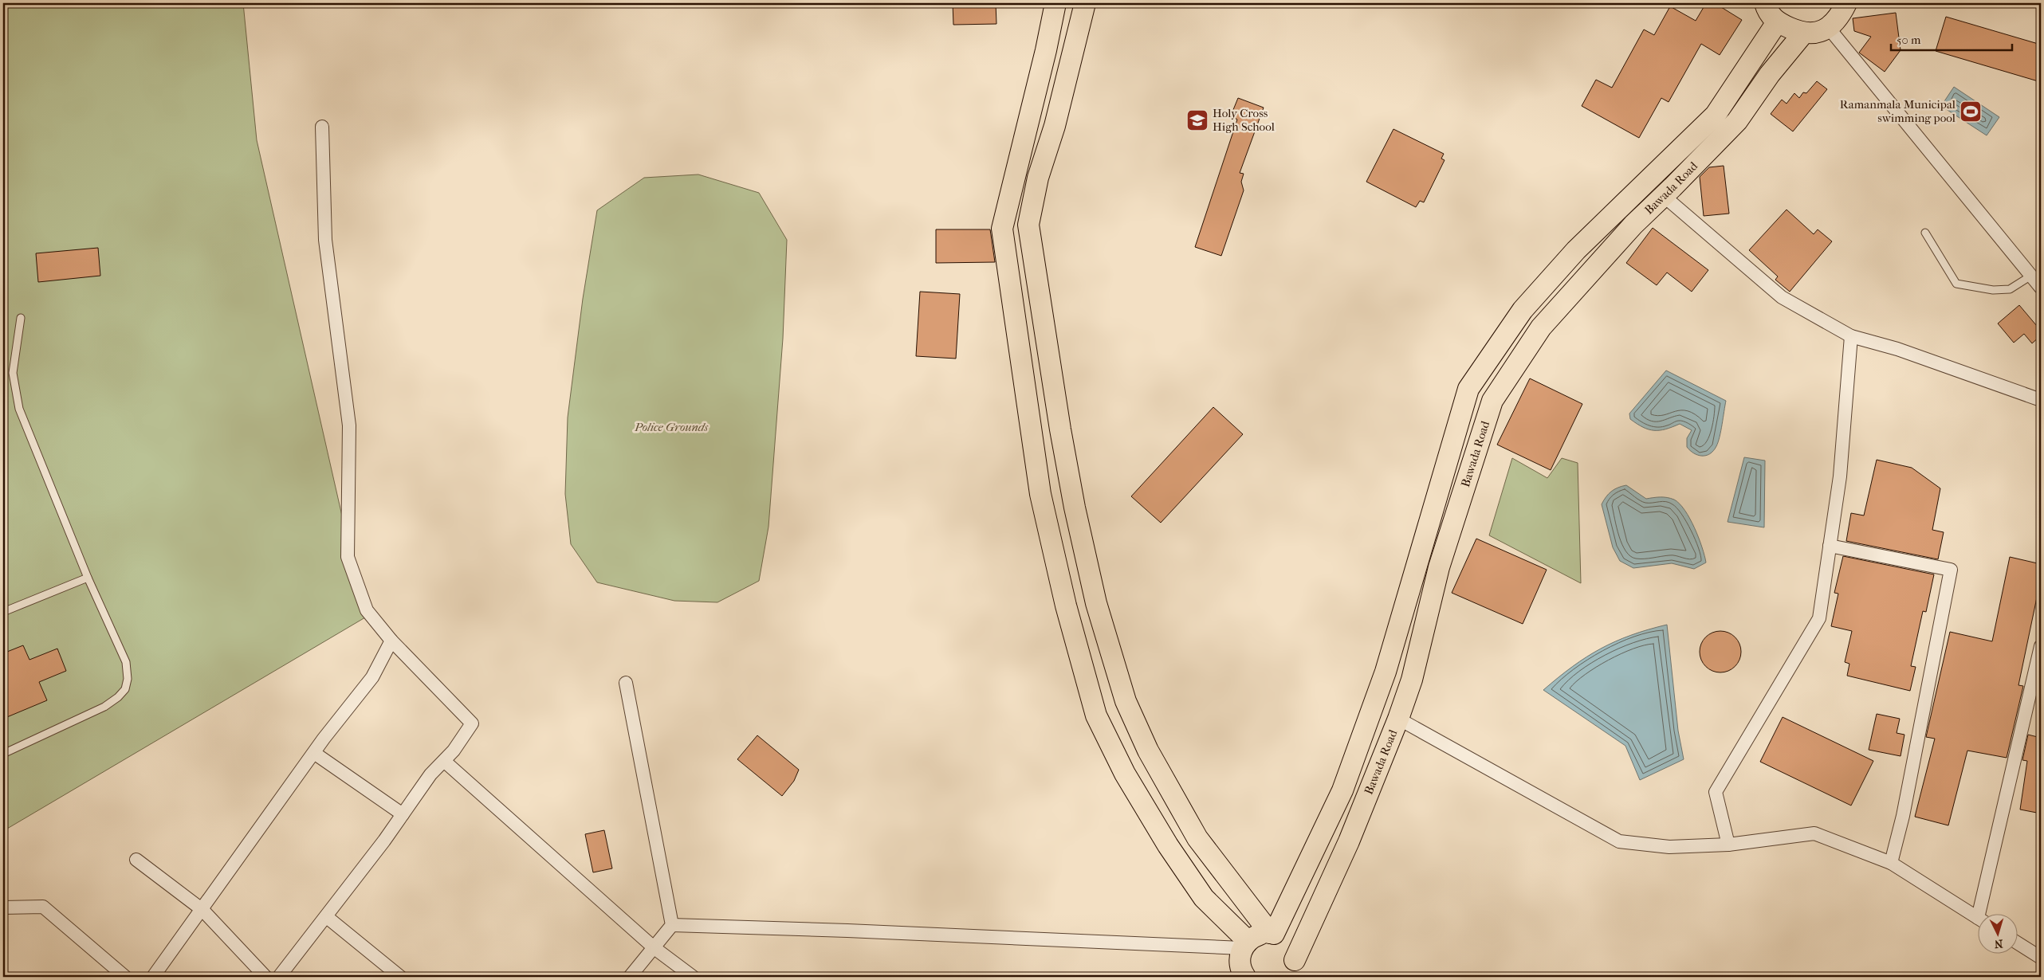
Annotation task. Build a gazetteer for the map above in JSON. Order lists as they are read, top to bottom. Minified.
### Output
{"streets":{"main road":["Bawada Road"]},"parks":["Police Grounds"],"places":{"sports":["Ramanmala Municipal swimming pool"],"school or university":["Holy Cross High School"]},"scale_bar":"50 m","north":"bottom"}
